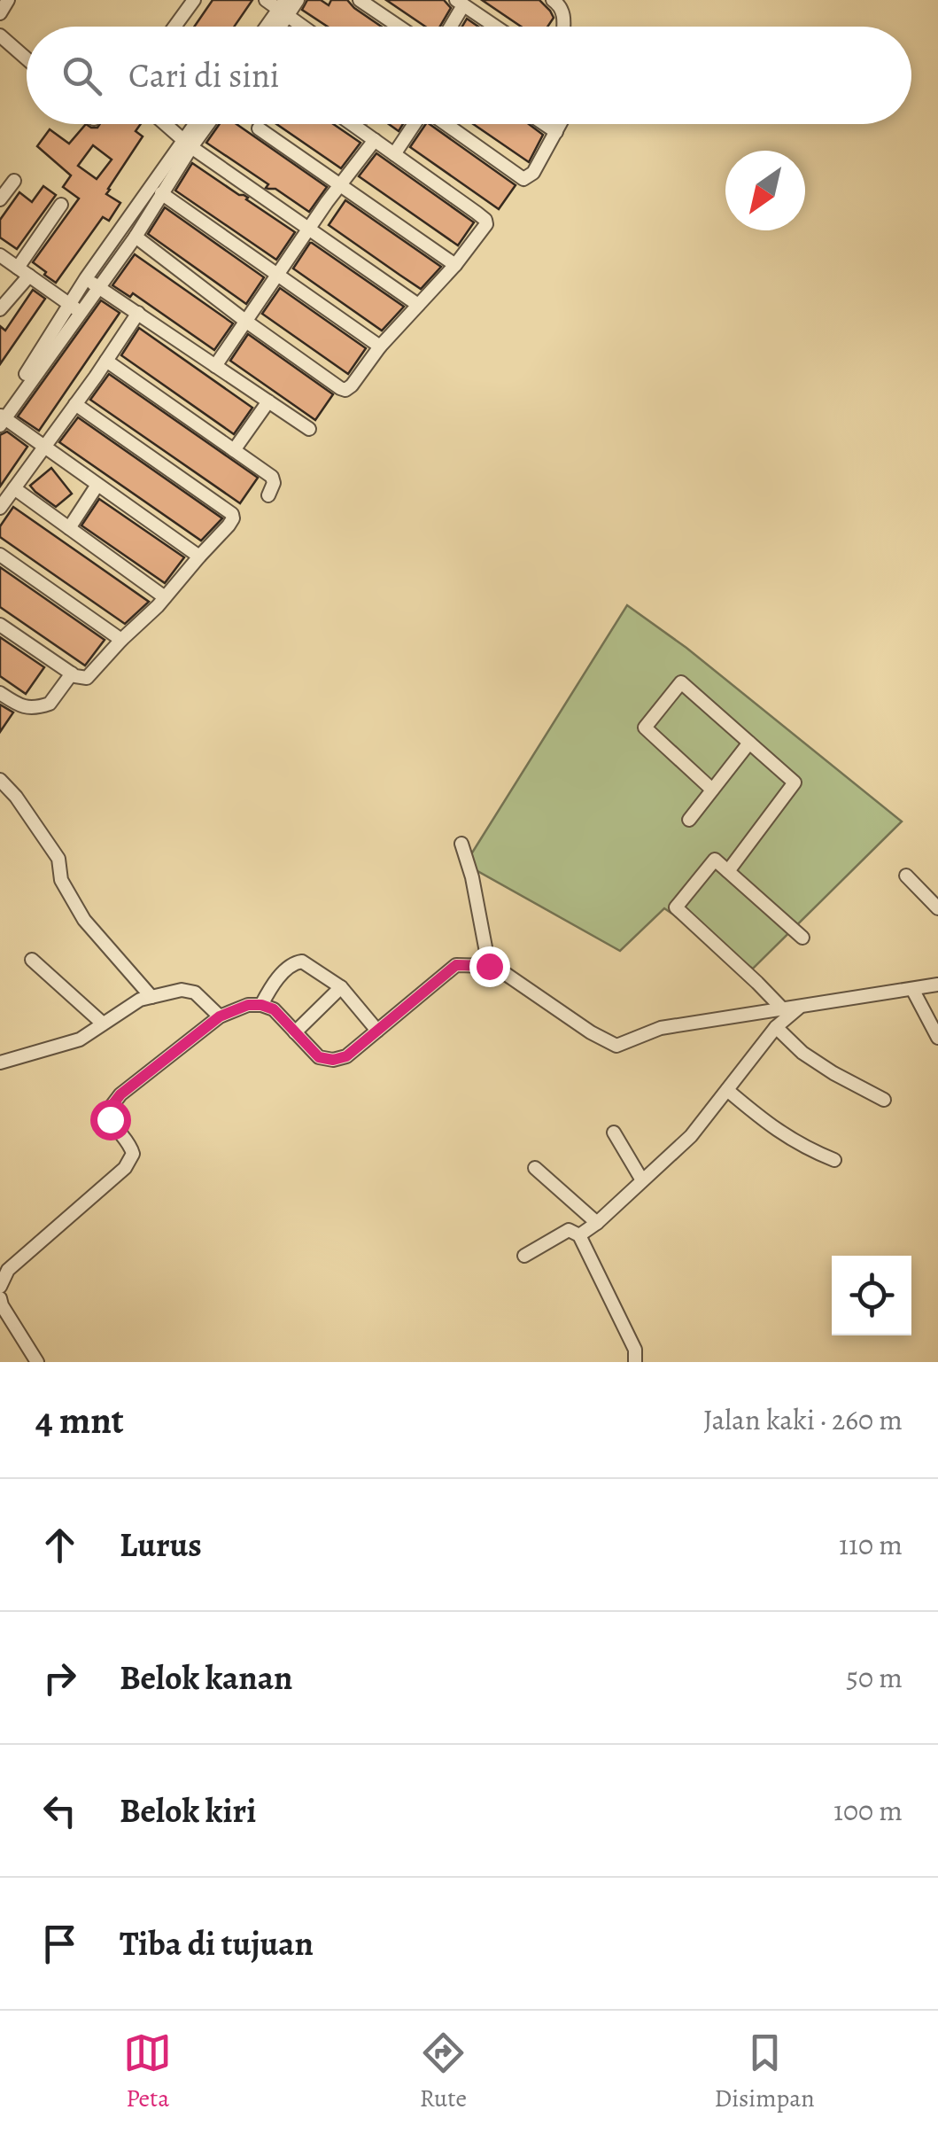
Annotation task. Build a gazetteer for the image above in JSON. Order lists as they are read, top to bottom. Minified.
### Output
{"north":"bottom left","page":{"search":"Cari di sini","heading":["4 mnt","Jalan kaki · 260 m"],"list":[["Lurus","110 m"],["Belok kanan","50 m"],["Belok kiri","100 m"],"Tiba di tujuan"],"nav":["Peta","Rute","Disimpan"]}}
